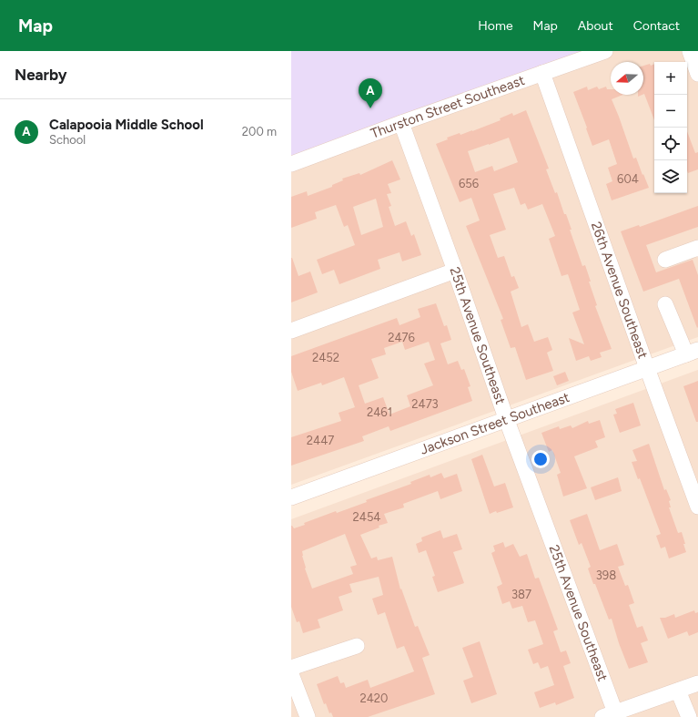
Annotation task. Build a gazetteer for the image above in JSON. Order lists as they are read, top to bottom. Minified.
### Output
{"streets":{"street":["Thurston Street Southeast","26th Avenue Southeast","25th Avenue Southeast","Jackson Street Southeast"]},"crossings":[["Thurston Street Southeast","26th Avenue Southeast"],["Thurston Street Southeast","25th Avenue Southeast"],["26th Avenue Southeast","Jackson Street Southeast"],["25th Avenue Southeast","Jackson Street Southeast"]],"house_numbers":["604","656","2476","2452","2473","2461","2447","2454","398","387","2420"],"north":"left","page":{"header":"Map","nav":["Home","Map","About","Contact"],"heading":"Nearby","map_buttons":["+","−"],"pins":"A","list":[{"mark":"A","name":"Calapooia Middle School","note":"School","value":"200 m"}]}}
